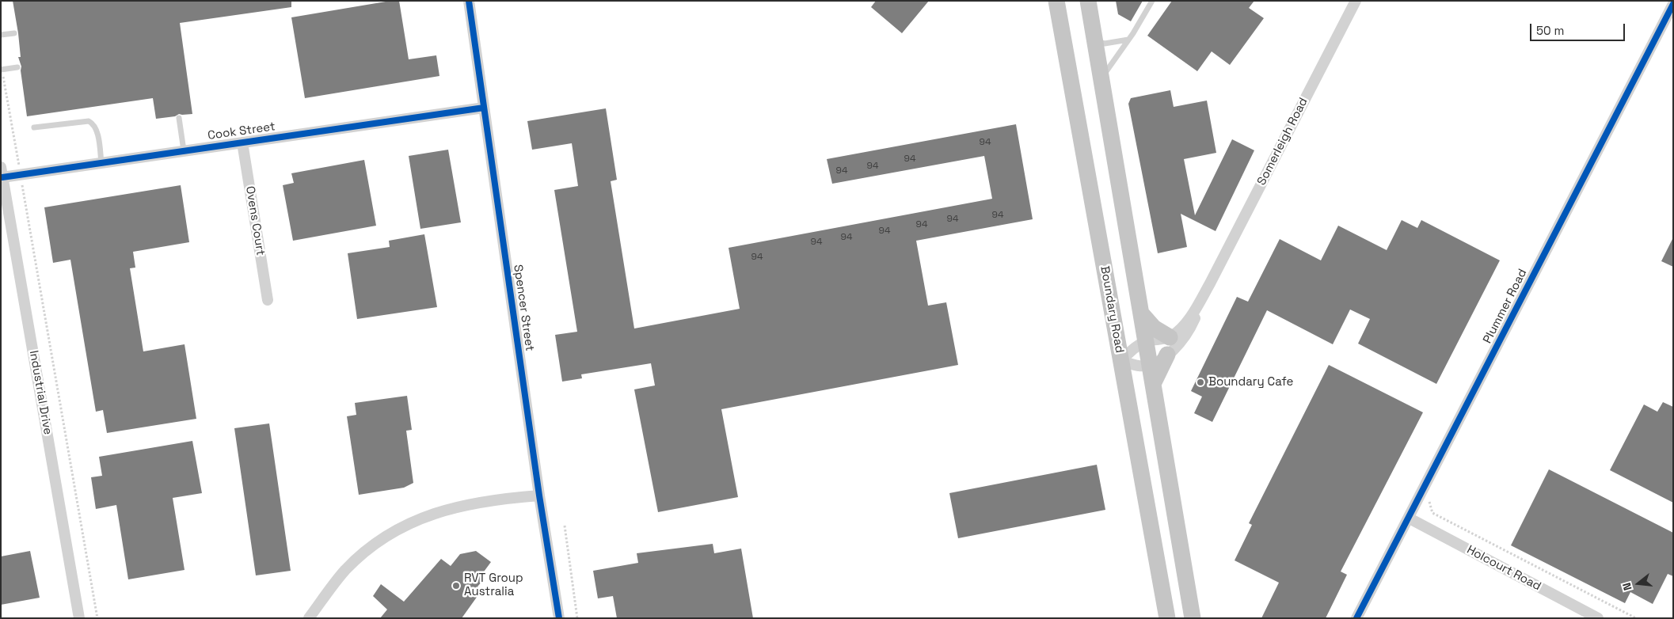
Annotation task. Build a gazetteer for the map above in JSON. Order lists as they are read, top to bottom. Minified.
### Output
{"streets":{"main road":["Boundary Road"],"street":["Cook Street","Somerleigh Road","Ovens Court","Plummer Road","Spencer Street","Industrial Drive","Holcourt Road"]},"crossings":[["Cook Street","Ovens Court"],["Cook Street","Spencer Street"],["Cook Street","Industrial Drive"],["Plummer Road","Holcourt Road"]],"places":["Boundary Cafe","RVT Group Australia"],"house_numbers":["94","94","94","94","94","94","94","94","94","94","94"],"scale_bar":"50 m","north":"left"}
